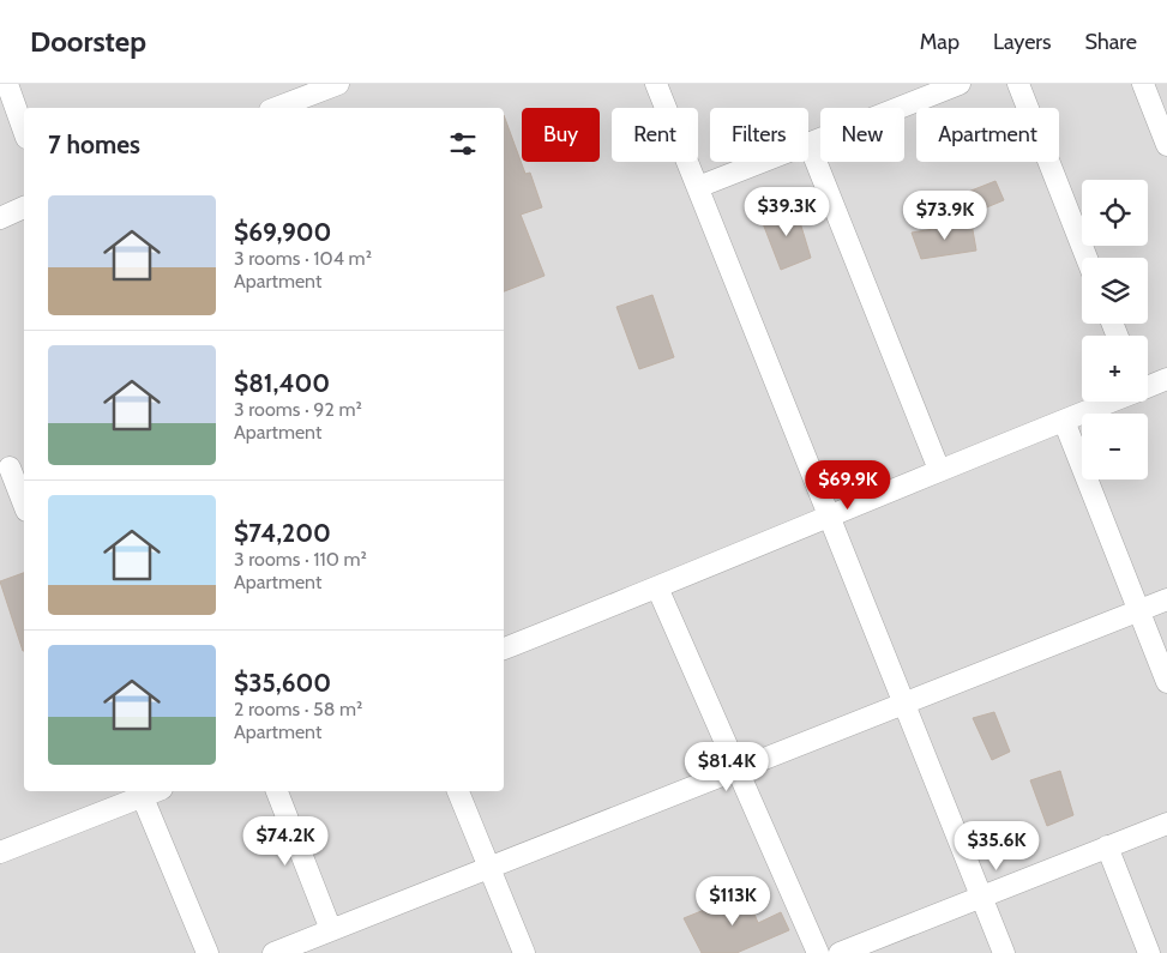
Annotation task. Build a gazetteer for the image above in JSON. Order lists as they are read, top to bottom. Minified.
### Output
{"page":{"header":"Doorstep","nav":["Map","Layers","Share"],"chip":["Buy","Rent","Filters","New","Apartment"],"heading":"7 homes","map_buttons":["+","−"],"list":[{"name":"$69,900","note":"3 rooms · 104 m² · Apartment"},{"name":"$81,400","note":"3 rooms · 92 m² · Apartment"},{"name":"$74,200","note":"3 rooms · 110 m² · Apartment"},{"name":"$35,600","note":"2 rooms · 58 m² · Apartment"}],"price":["$39.3K","$73.9K","$69.9K","$81.4K","$74.2K","$35.6K","$113K"]}}
